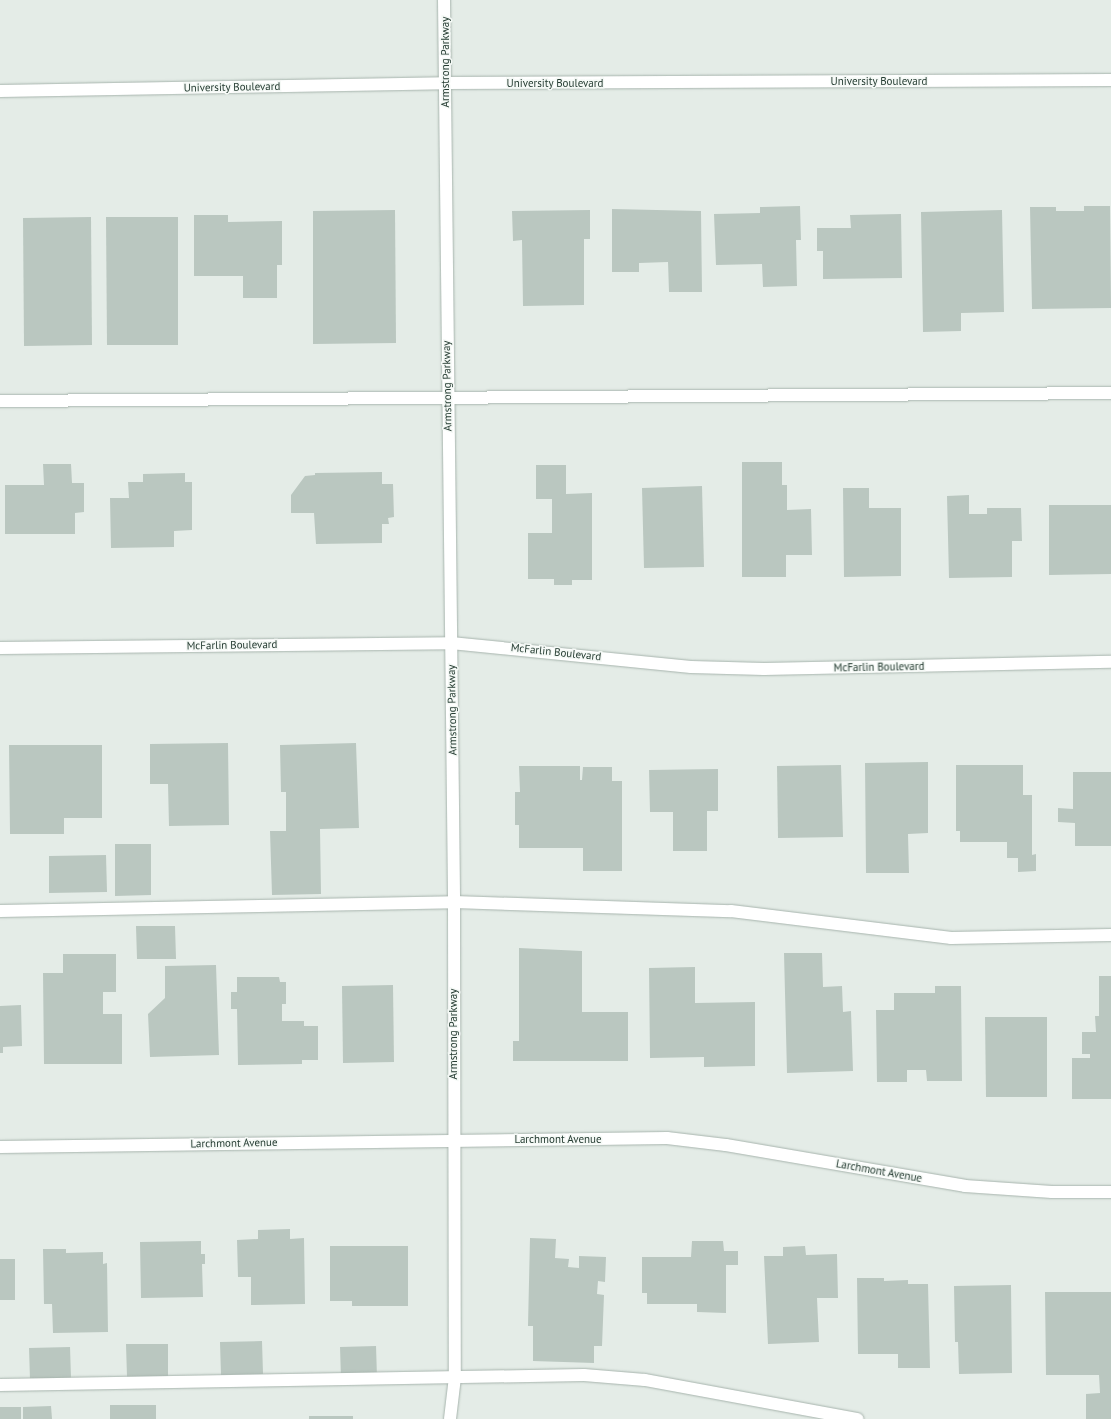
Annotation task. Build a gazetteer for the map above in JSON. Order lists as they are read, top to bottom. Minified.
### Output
{"streets":{"street":["Armstrong Parkway","University Boulevard","McFarlin Boulevard","Larchmont Avenue"]},"crossings":[["Armstrong Parkway","University Boulevard"],["Armstrong Parkway","McFarlin Boulevard"],["Armstrong Parkway","Larchmont Avenue"]]}
